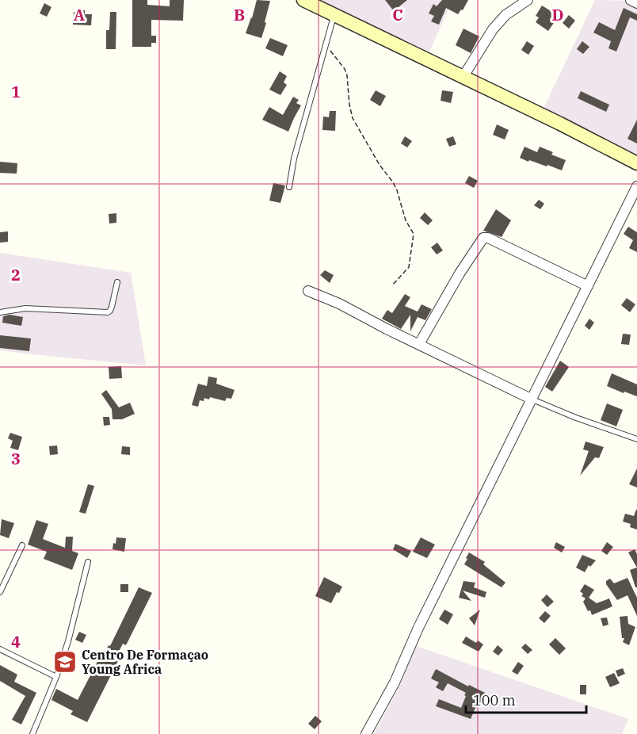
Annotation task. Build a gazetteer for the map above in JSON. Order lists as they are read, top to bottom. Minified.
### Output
{"places":{"school or university":["Centro De Formaçao Young Africa"]},"scale_bar":"100 m","grid":{"columns":["A","B","C","D"],"rows":["1","2","3","4"]}}
